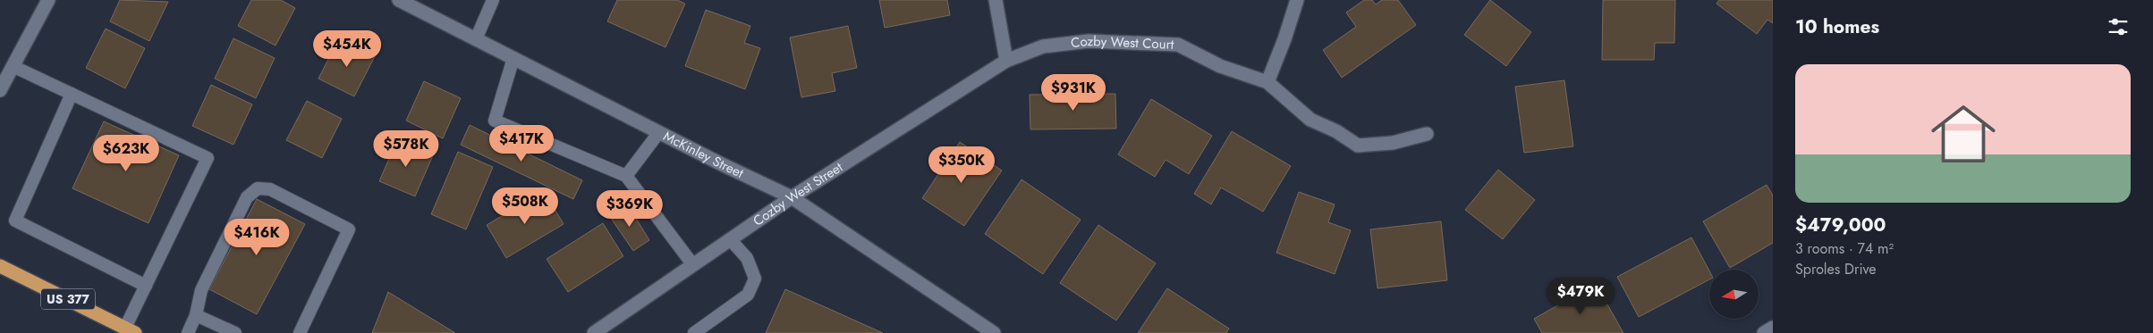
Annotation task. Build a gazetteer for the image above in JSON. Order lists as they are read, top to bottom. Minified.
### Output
{"streets":{"highway":["US 377"],"street":["Cozby West Court","McKinley Street","Cozby West Street"]},"crossings":[["Cozby West Court","Cozby West Street"],["McKinley Street","Cozby West Street"]],"north":"left","page":{"heading":"10 homes","price":["$454K","$931K","$417K","$578K","$623K","$350K","$508K","$369K","$416K","$479K"],"list":[{"name":"$479,000","note":"3 rooms · 74 m² · Sproles Drive"}]}}
